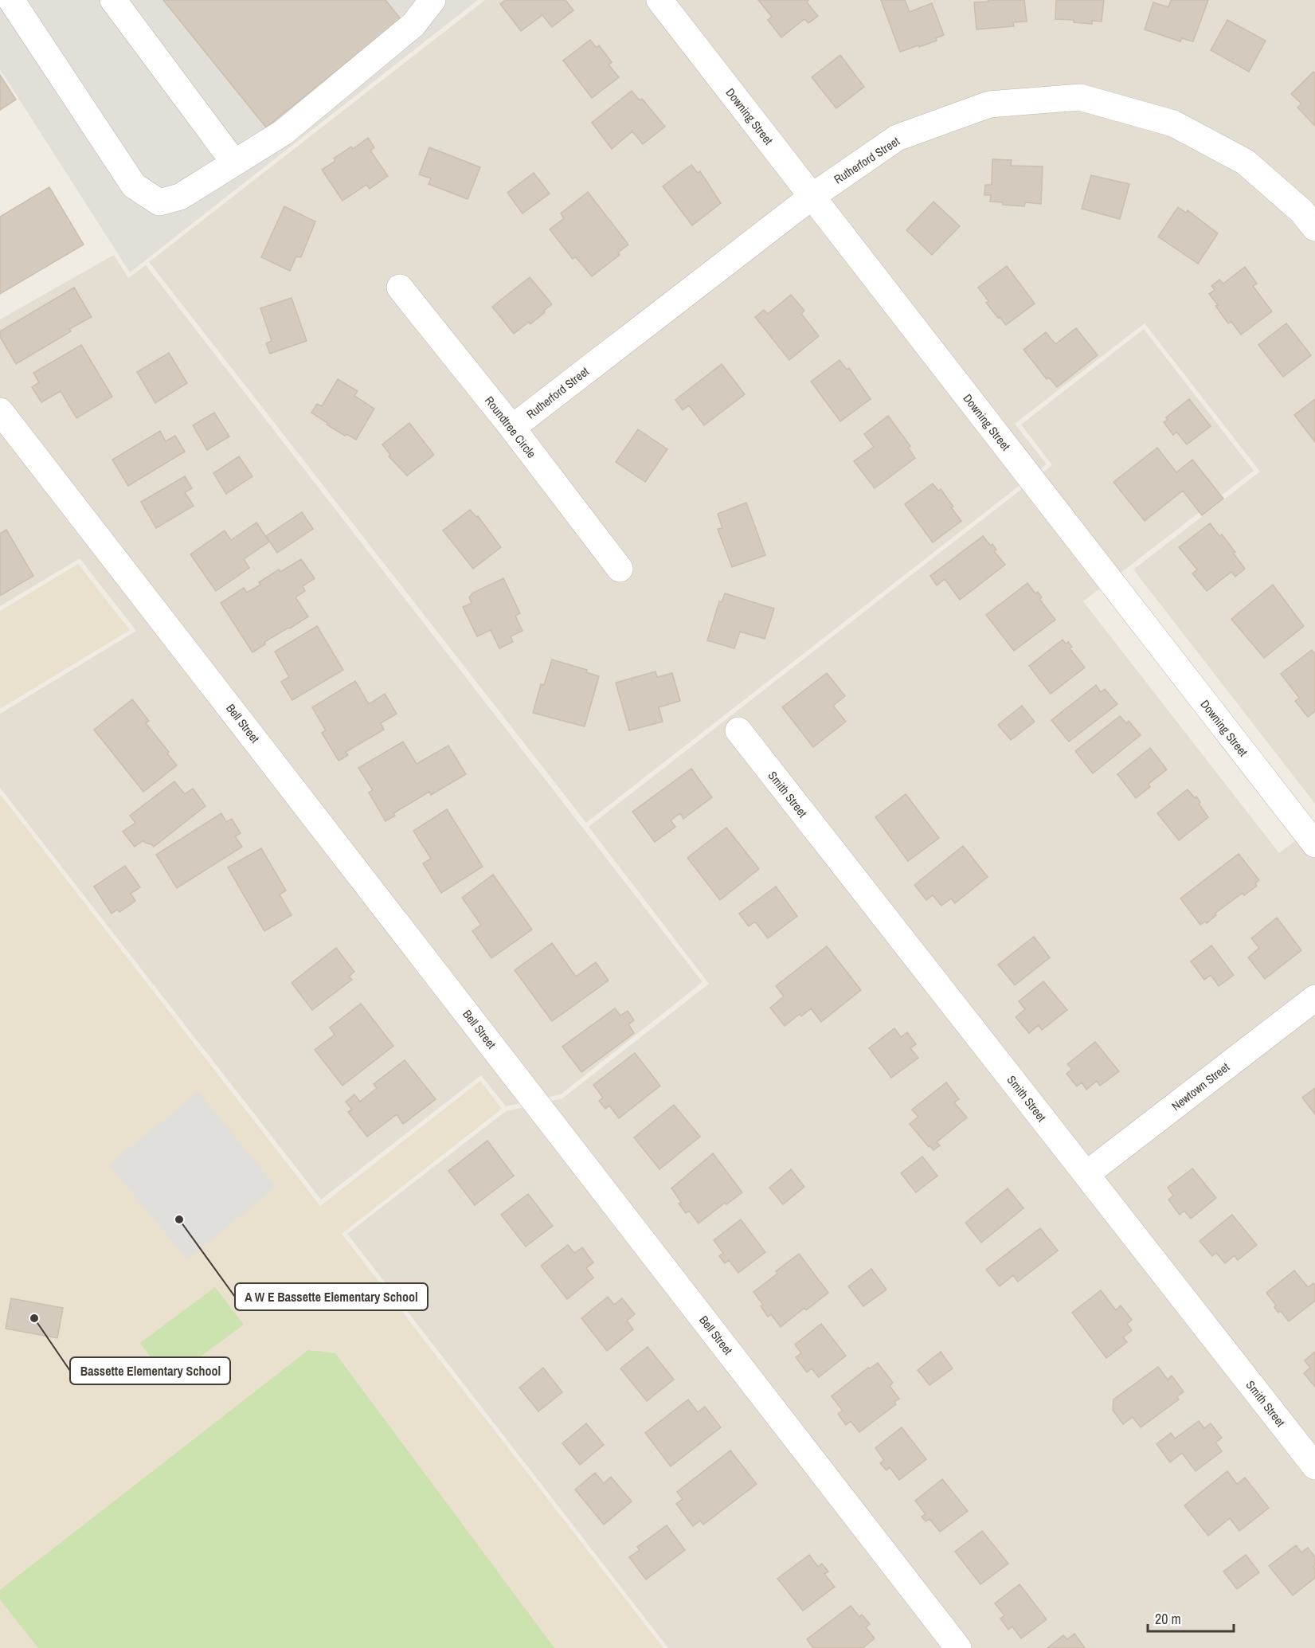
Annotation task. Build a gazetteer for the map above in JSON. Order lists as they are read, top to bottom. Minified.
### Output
{"streets":{"street":["Downing Street","Rutherford Street","Roundtree Circle","Bell Street","Smith Street","Newtown Street"]},"crossings":[["Downing Street","Rutherford Street"],["Rutherford Street","Roundtree Circle"],["Smith Street","Newtown Street"]],"places":["A W E Bassette Elementary School","Bassette Elementary School"],"scale_bar":"20 m"}
